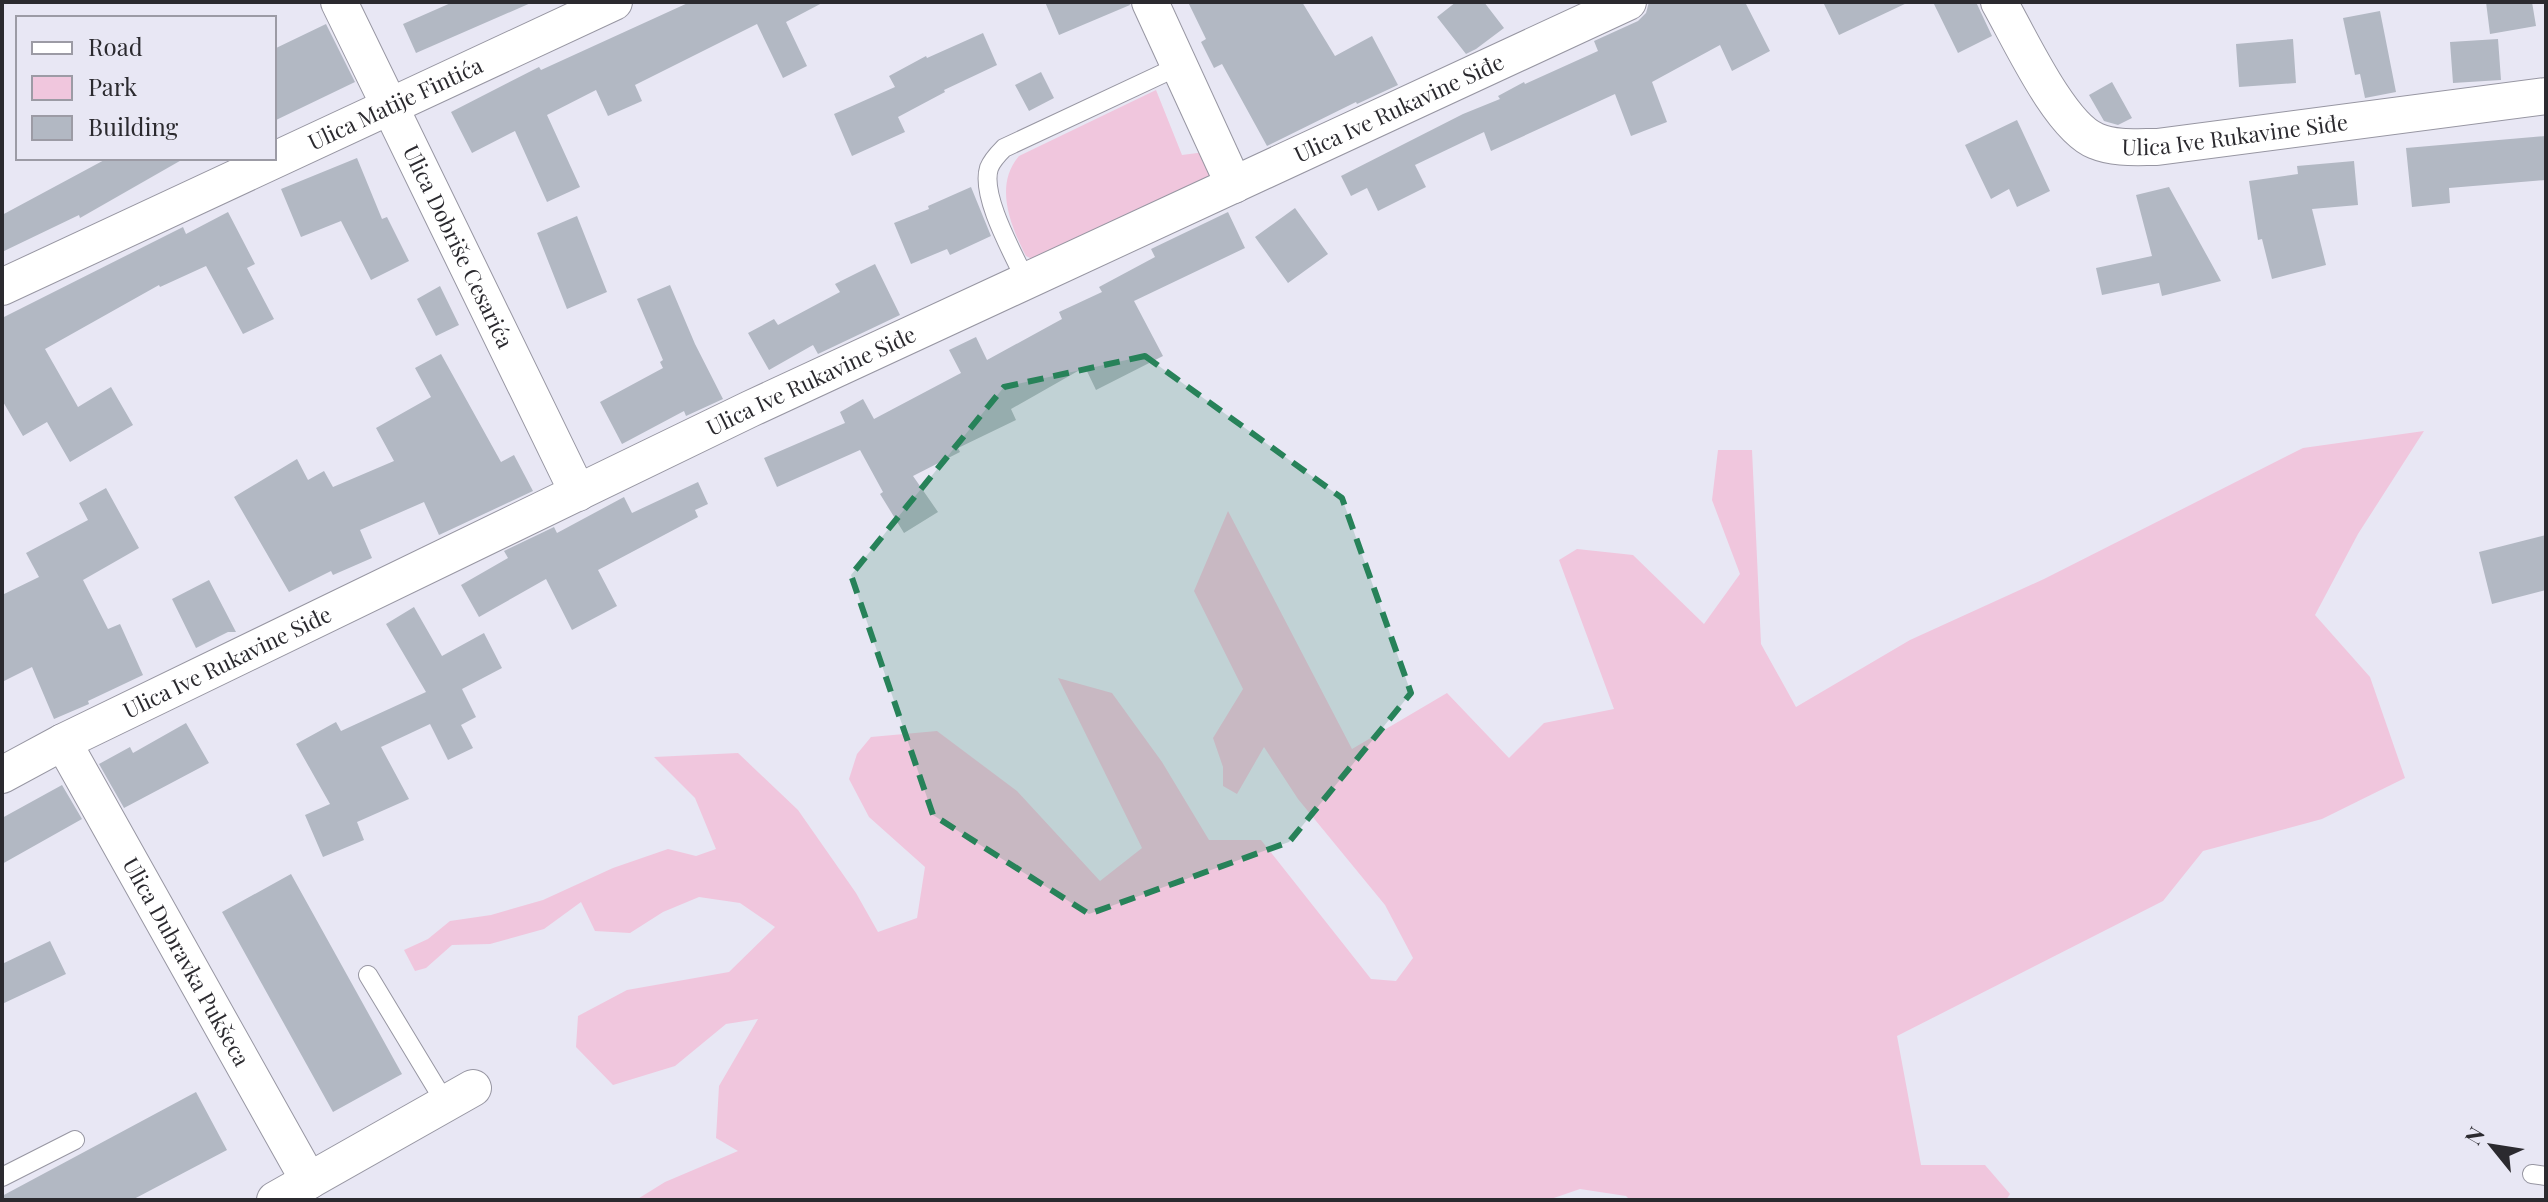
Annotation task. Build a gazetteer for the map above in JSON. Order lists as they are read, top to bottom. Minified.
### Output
{"streets":{"street":["Ulica Matije Fintića","Ulica Ive Rukavine Siđe","Ulica Dobriše Cesarića","Ulica Dubravka Pukšeca"]},"crossings":[["Ulica Matije Fintića","Ulica Dobriše Cesarića"],["Ulica Ive Rukavine Siđe","Ulica Dobriše Cesarića"],["Ulica Ive Rukavine Siđe","Ulica Dubravka Pukšeca"]],"legend":["Road","Park","Building"],"north":"top left"}
